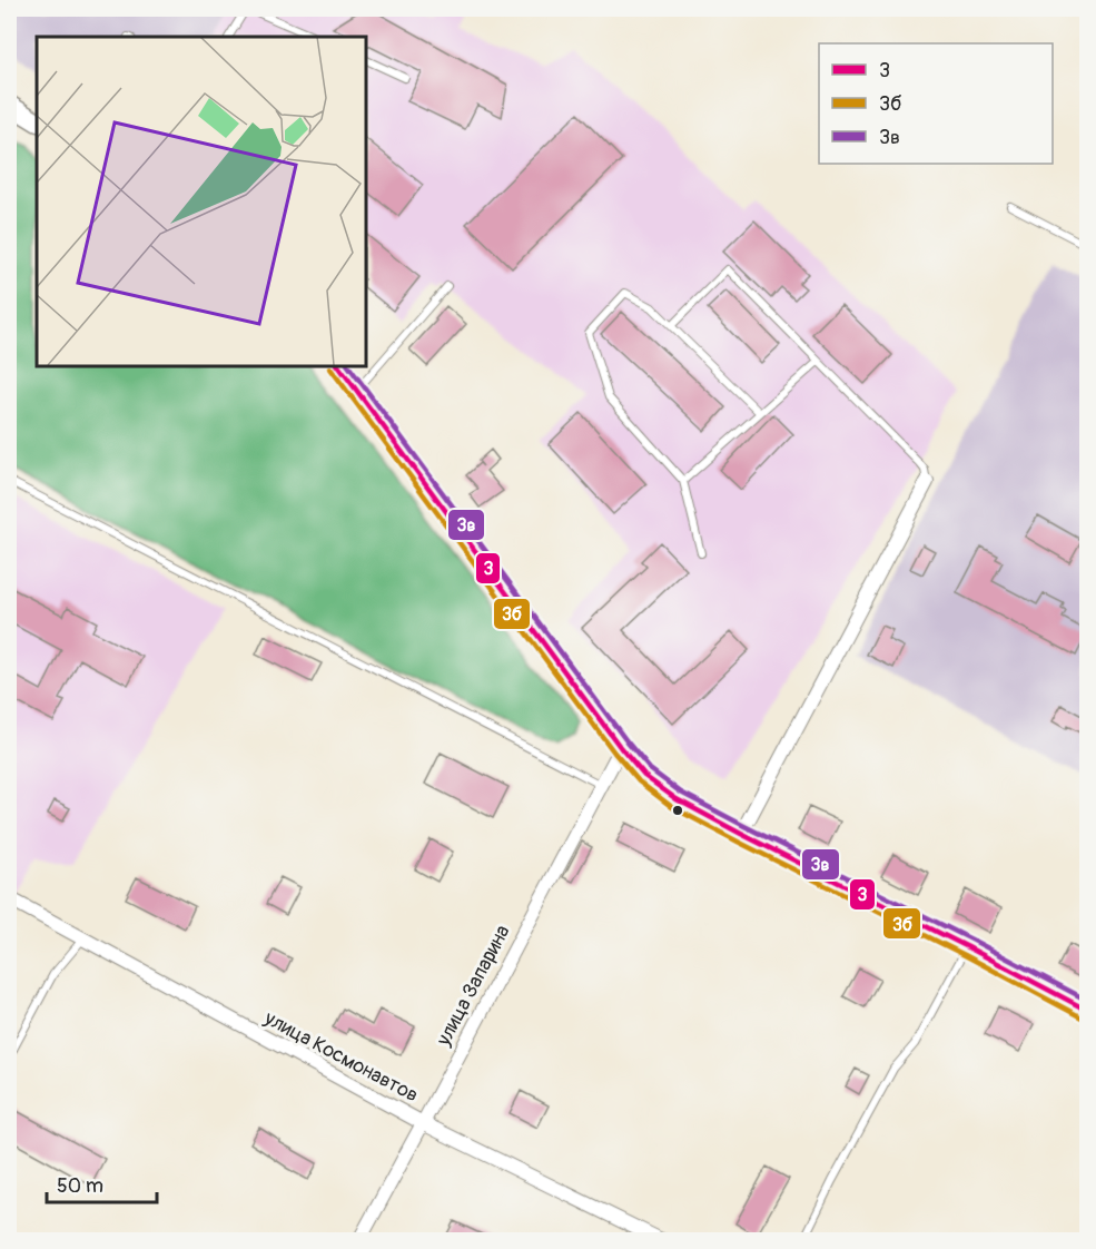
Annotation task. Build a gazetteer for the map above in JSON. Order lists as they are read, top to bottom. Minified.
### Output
{"streets":{"street":["улица Запарина","улица Космонавтов"]},"crossings":[["улица Запарина","улица Космонавтов"]],"lines":["transit line 3","transit line 3в","transit line 3б"],"legend":["3","3б","3в"],"scale_bar":"50 m"}
